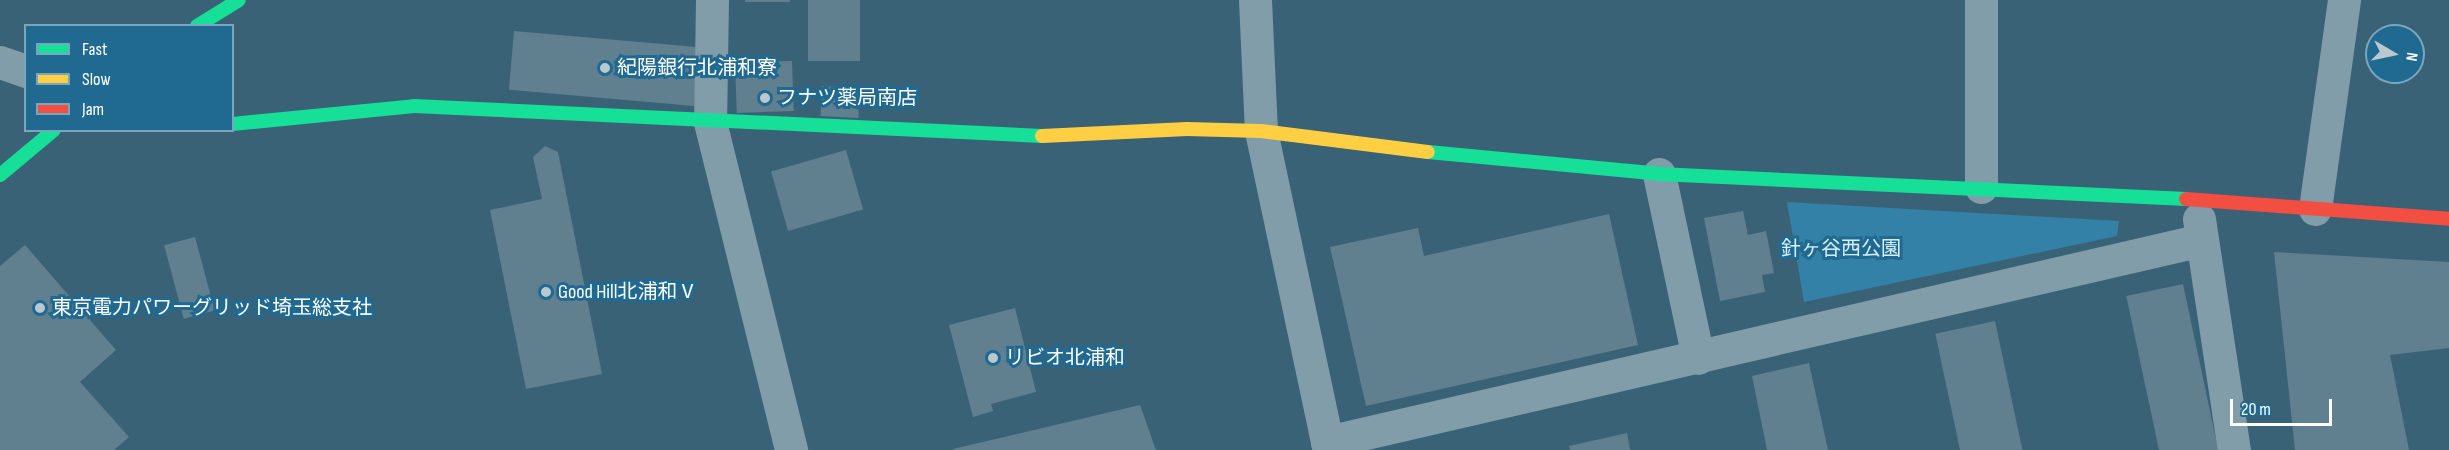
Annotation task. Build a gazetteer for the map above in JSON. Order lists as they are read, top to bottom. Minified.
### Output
{"parks":["針ヶ谷西公園"],"places":["紀陽銀行北浦和寮","フナツ薬局南店","Good Hill北浦和Ⅴ","東京電力パワーグリッド埼玉総支社","リビオ北浦和"],"legend":["Fast","Slow","Jam"],"scale_bar":"20 m","north":"right"}
